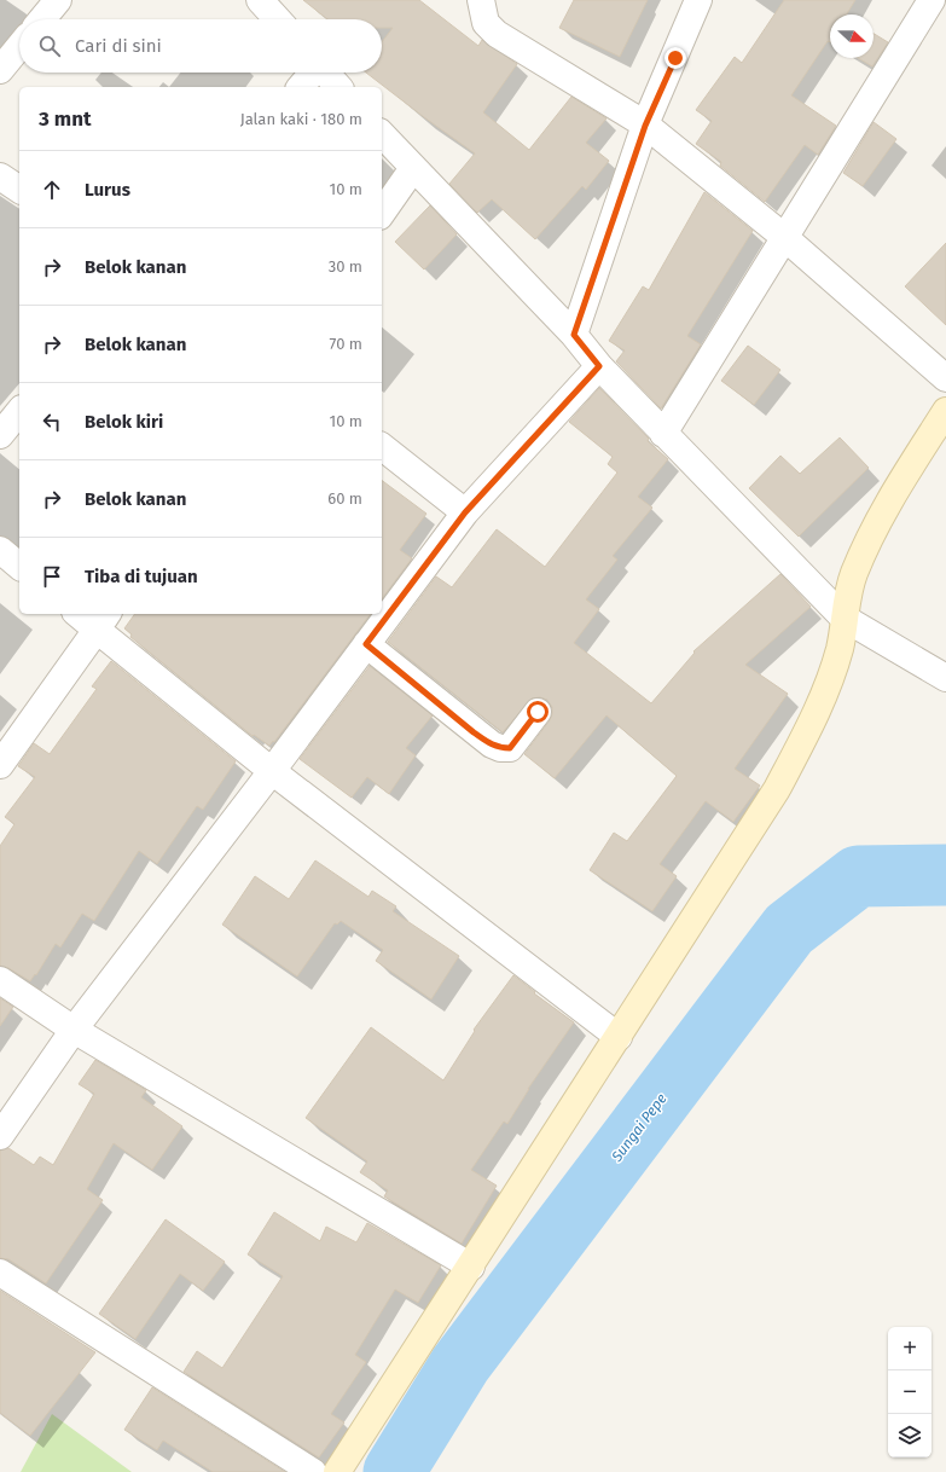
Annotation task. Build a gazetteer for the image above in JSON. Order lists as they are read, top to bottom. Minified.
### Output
{"water":["Sungai Pepe"],"north":"right","page":{"search":"Cari di sini","heading":["3 mnt","Jalan kaki · 180 m"],"list":[["Lurus","10 m"],["Belok kanan","30 m"],["Belok kanan","70 m"],["Belok kiri","10 m"],["Belok kanan","60 m"],"Tiba di tujuan"],"map_buttons":["+","−"]}}
